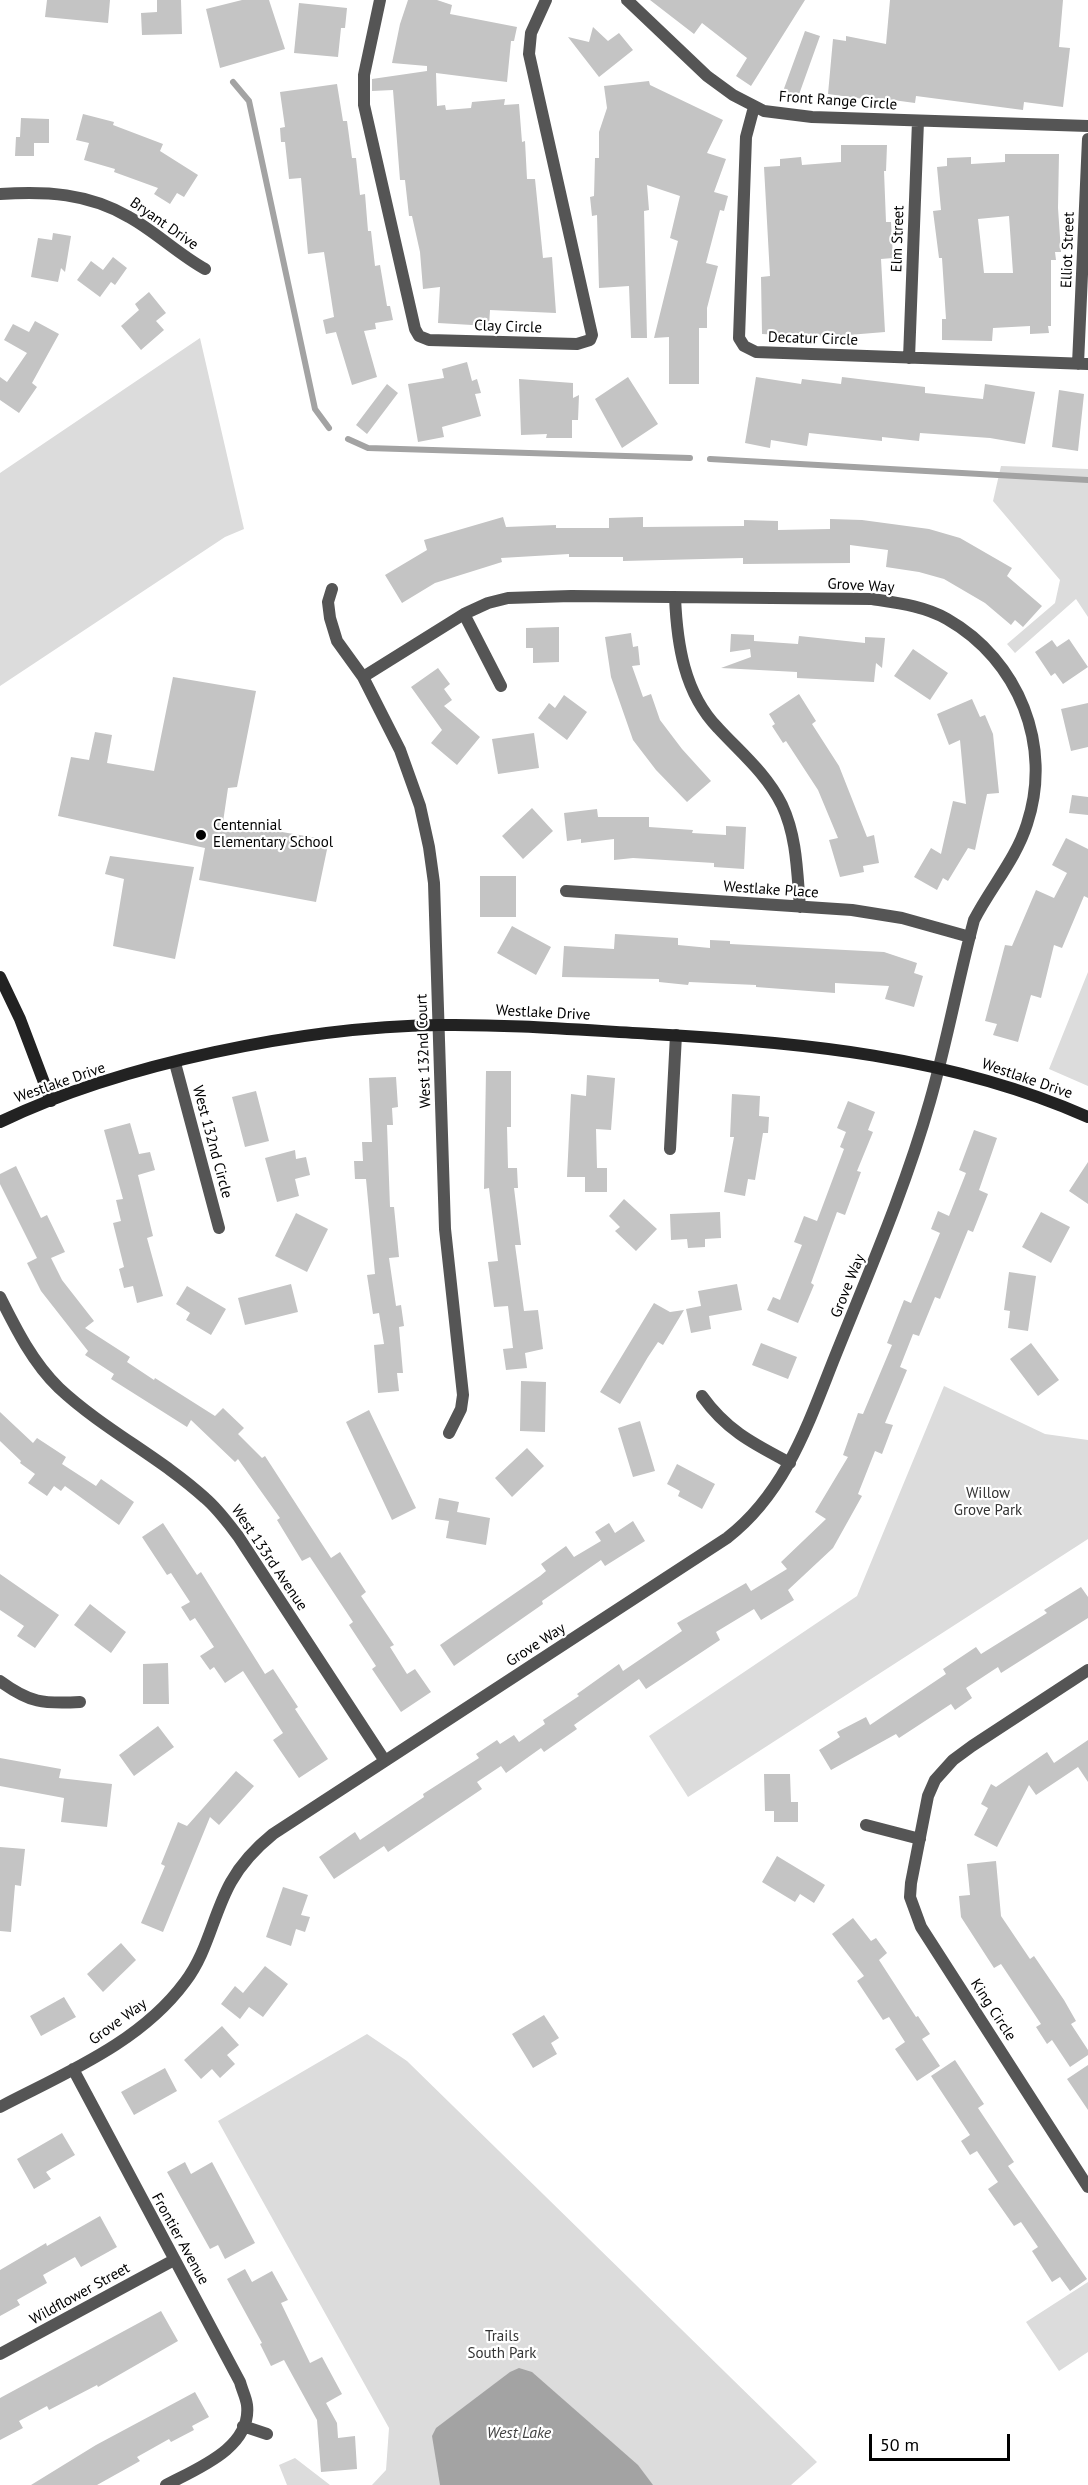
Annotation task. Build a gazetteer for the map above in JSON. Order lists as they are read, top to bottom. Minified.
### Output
{"streets":{"street":["Front Range Circle","Bryant Drive","Elm Street","Elliot Street","Clay Circle","Decatur Circle","Grove Way","Westlake Place","Westlake Drive","West 132nd Court","West 132nd Circle","West 133rd Avenue","King Circle","Frontier Avenue","Wildflower Street"]},"crossings":[["Front Range Circle","Elm Street"],["Front Range Circle","Decatur Circle"],["Elm Street","Decatur Circle"],["Elliot Street","Decatur Circle"],["Grove Way","Westlake Place"],["Grove Way","Westlake Drive"],["Grove Way","West 132nd Court"],["Grove Way","West 133rd Avenue"],["Grove Way","Frontier Avenue"],["Westlake Drive","West 132nd Court"],["Westlake Drive","West 132nd Circle"],["Frontier Avenue","Wildflower Street"]],"water":["West Lake"],"parks":["Willow Grove Park","Trails South Park"],"places":["Centennial Elementary School"],"scale_bar":"50 m"}
